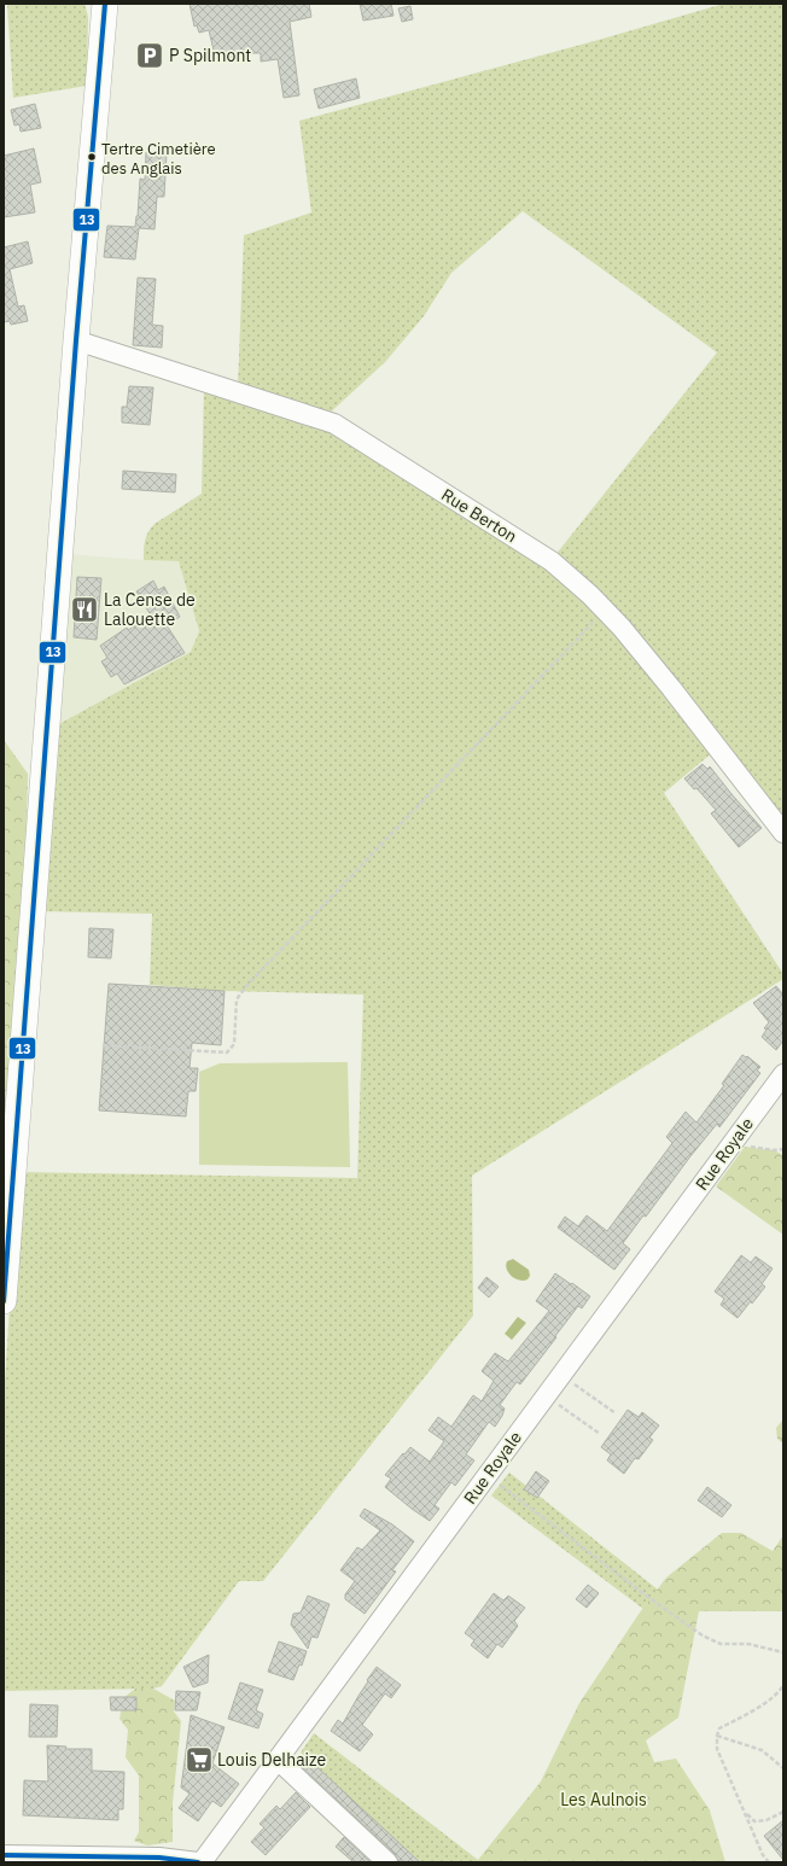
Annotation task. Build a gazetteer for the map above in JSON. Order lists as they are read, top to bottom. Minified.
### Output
{"streets":{"street":["Rue Berton","Rue Royale"]},"parks":["Les Aulnois"],"places":{"parking":["P Spilmont"],"other":["Tertre Cimetière des Anglais"],"restaurant":["La Cense de Lalouette"],"supermarket":["Louis Delhaize"]},"lines":["transit line 13"]}
